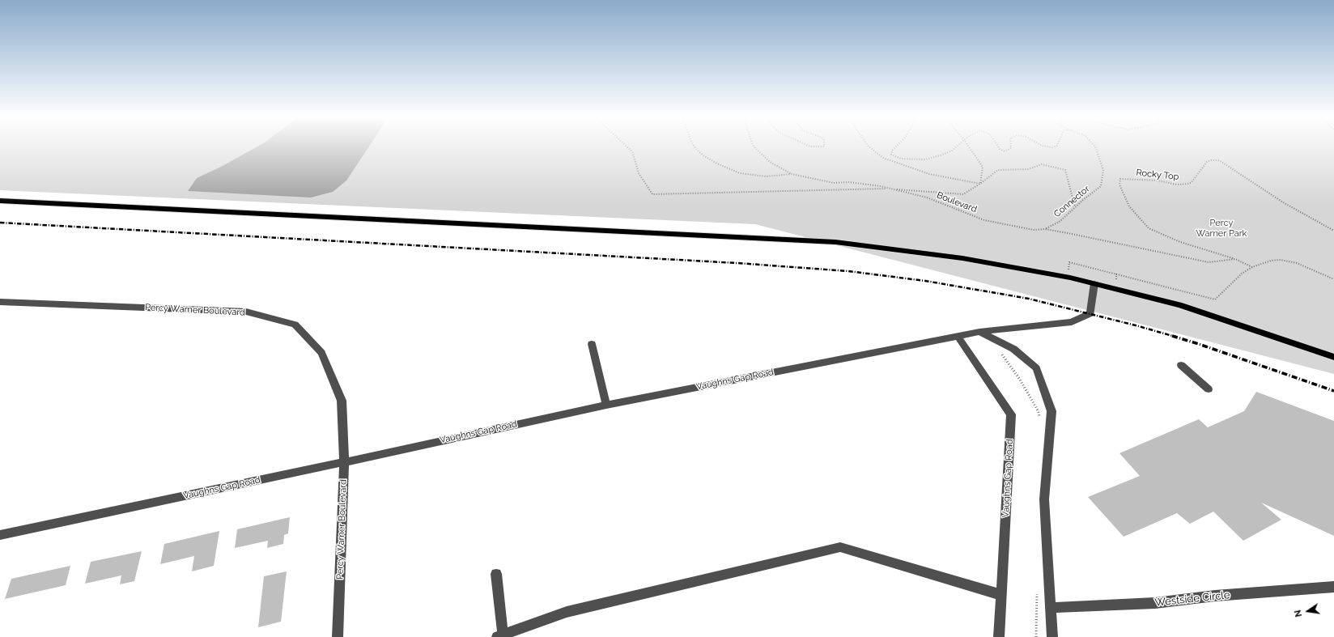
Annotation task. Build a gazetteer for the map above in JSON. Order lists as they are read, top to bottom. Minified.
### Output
{"streets":{"street":["Percy Warner Boulevard","Vaughns Gap Road","Westside Circle"],"path":["Rocky Top","Connector","Boulevard"]},"crossings":[["Rocky Top","Boulevard"],["Connector","Boulevard"],["Percy Warner Boulevard","Vaughns Gap Road"]],"parks":["Percy Warner Park"],"north":"left"}
